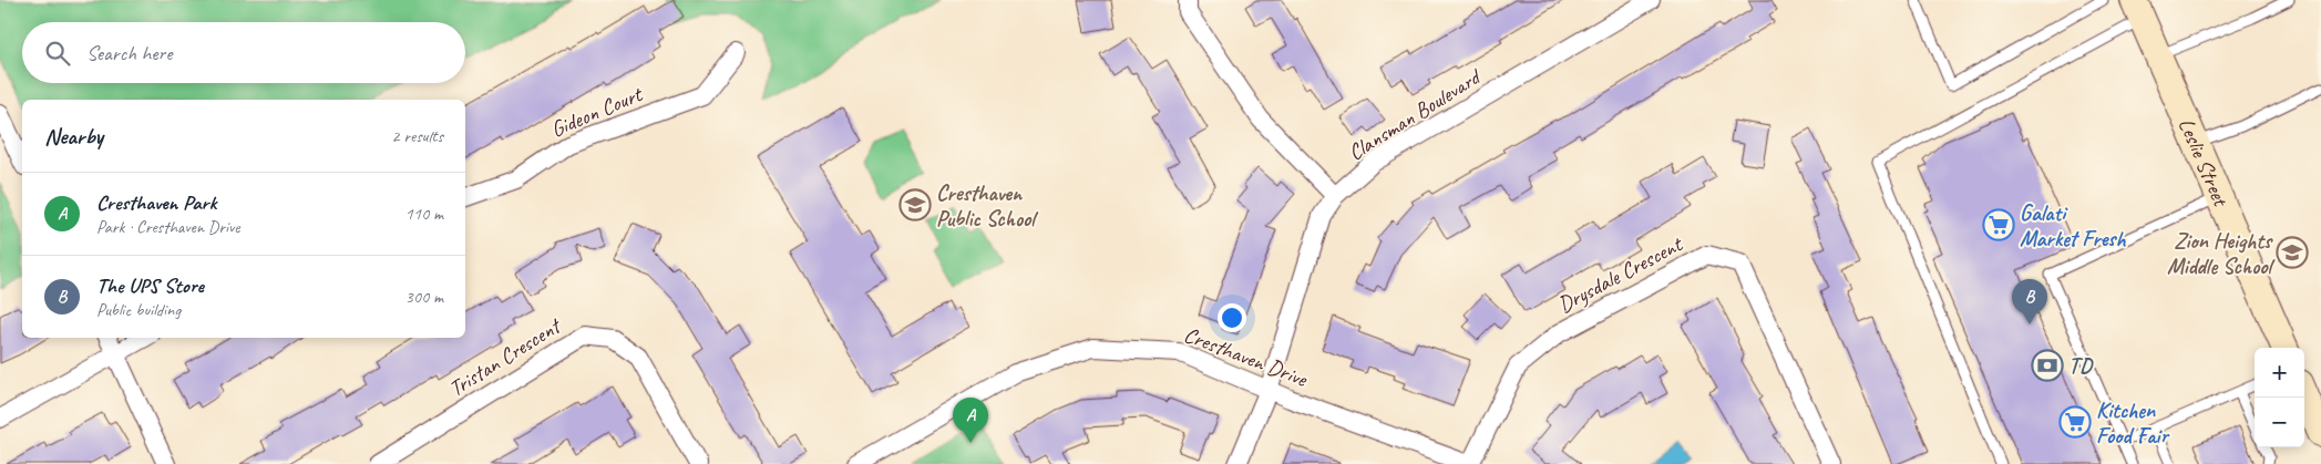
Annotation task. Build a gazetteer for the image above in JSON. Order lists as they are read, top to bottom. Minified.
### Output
{"streets":{"main road":["Leslie Street"],"street":["Gideon Court","Clansman Boulevard","Drysdale Crescent","Cresthaven Drive","Tristan Crescent"]},"crossings":[["Clansman Boulevard","Cresthaven Drive"],["Drysdale Crescent","Cresthaven Drive"]],"places":{"school or university":["Cresthaven Public School","Zion Heights Middle School"],"supermarket":["Galati Market Fresh","Kitchen Food Fair"],"bank":["TD"]},"page":{"search":"Search here","heading":["Nearby","2 results"],"list":[{"mark":"A","name":"Cresthaven Park","note":"Park · Cresthaven Drive","value":"110 m"},{"mark":"B","name":"The UPS Store","note":"Public building","value":"300 m"}],"pins":["B","A"],"map_buttons":["+","−"]}}
